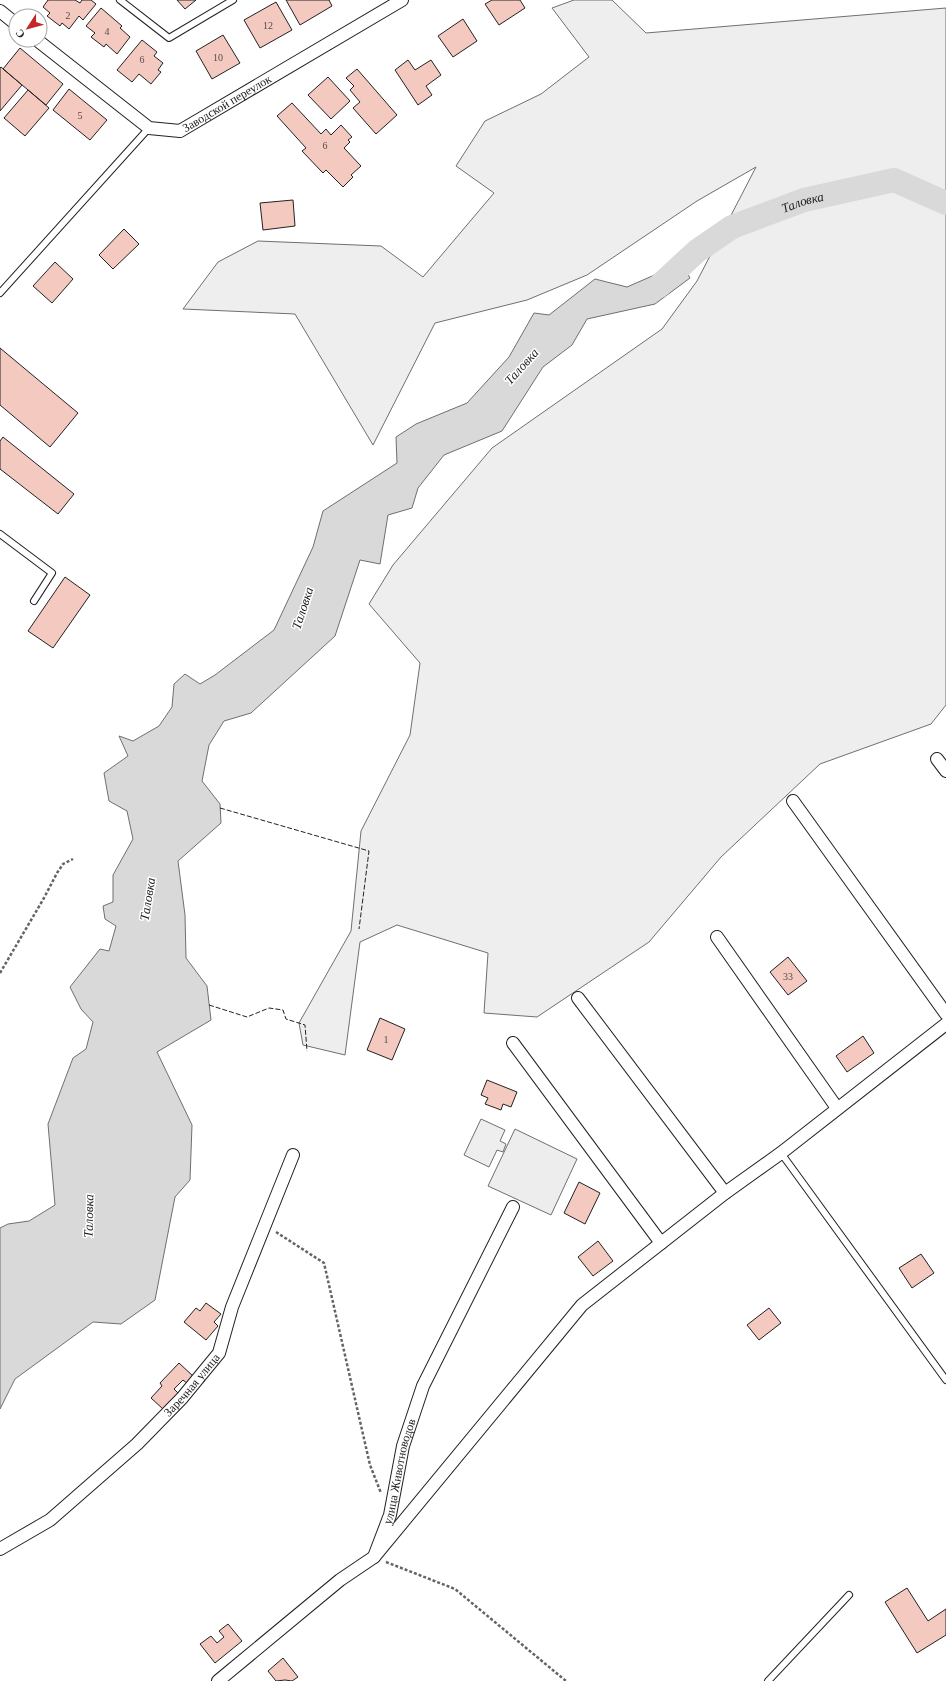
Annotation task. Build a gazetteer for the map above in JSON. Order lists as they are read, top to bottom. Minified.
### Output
{"streets":{"street":["Заводской переулок","Заречная улица","улица Животноводов"]},"water":["Таловка"],"house_numbers":["2","12","4","10","6","5","6","33","1"],"north":"bottom left"}
